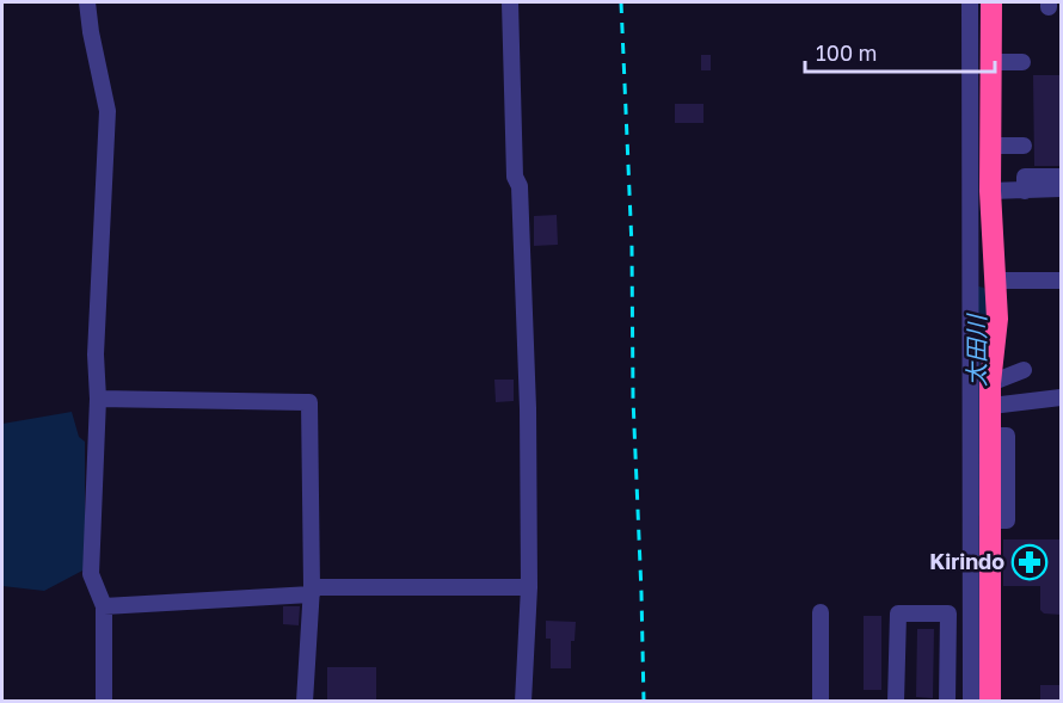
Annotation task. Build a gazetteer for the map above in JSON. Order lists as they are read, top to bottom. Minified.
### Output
{"water":["太田川"],"places":{"pharmacy":["Kirindo"]},"scale_bar":"100 m"}
